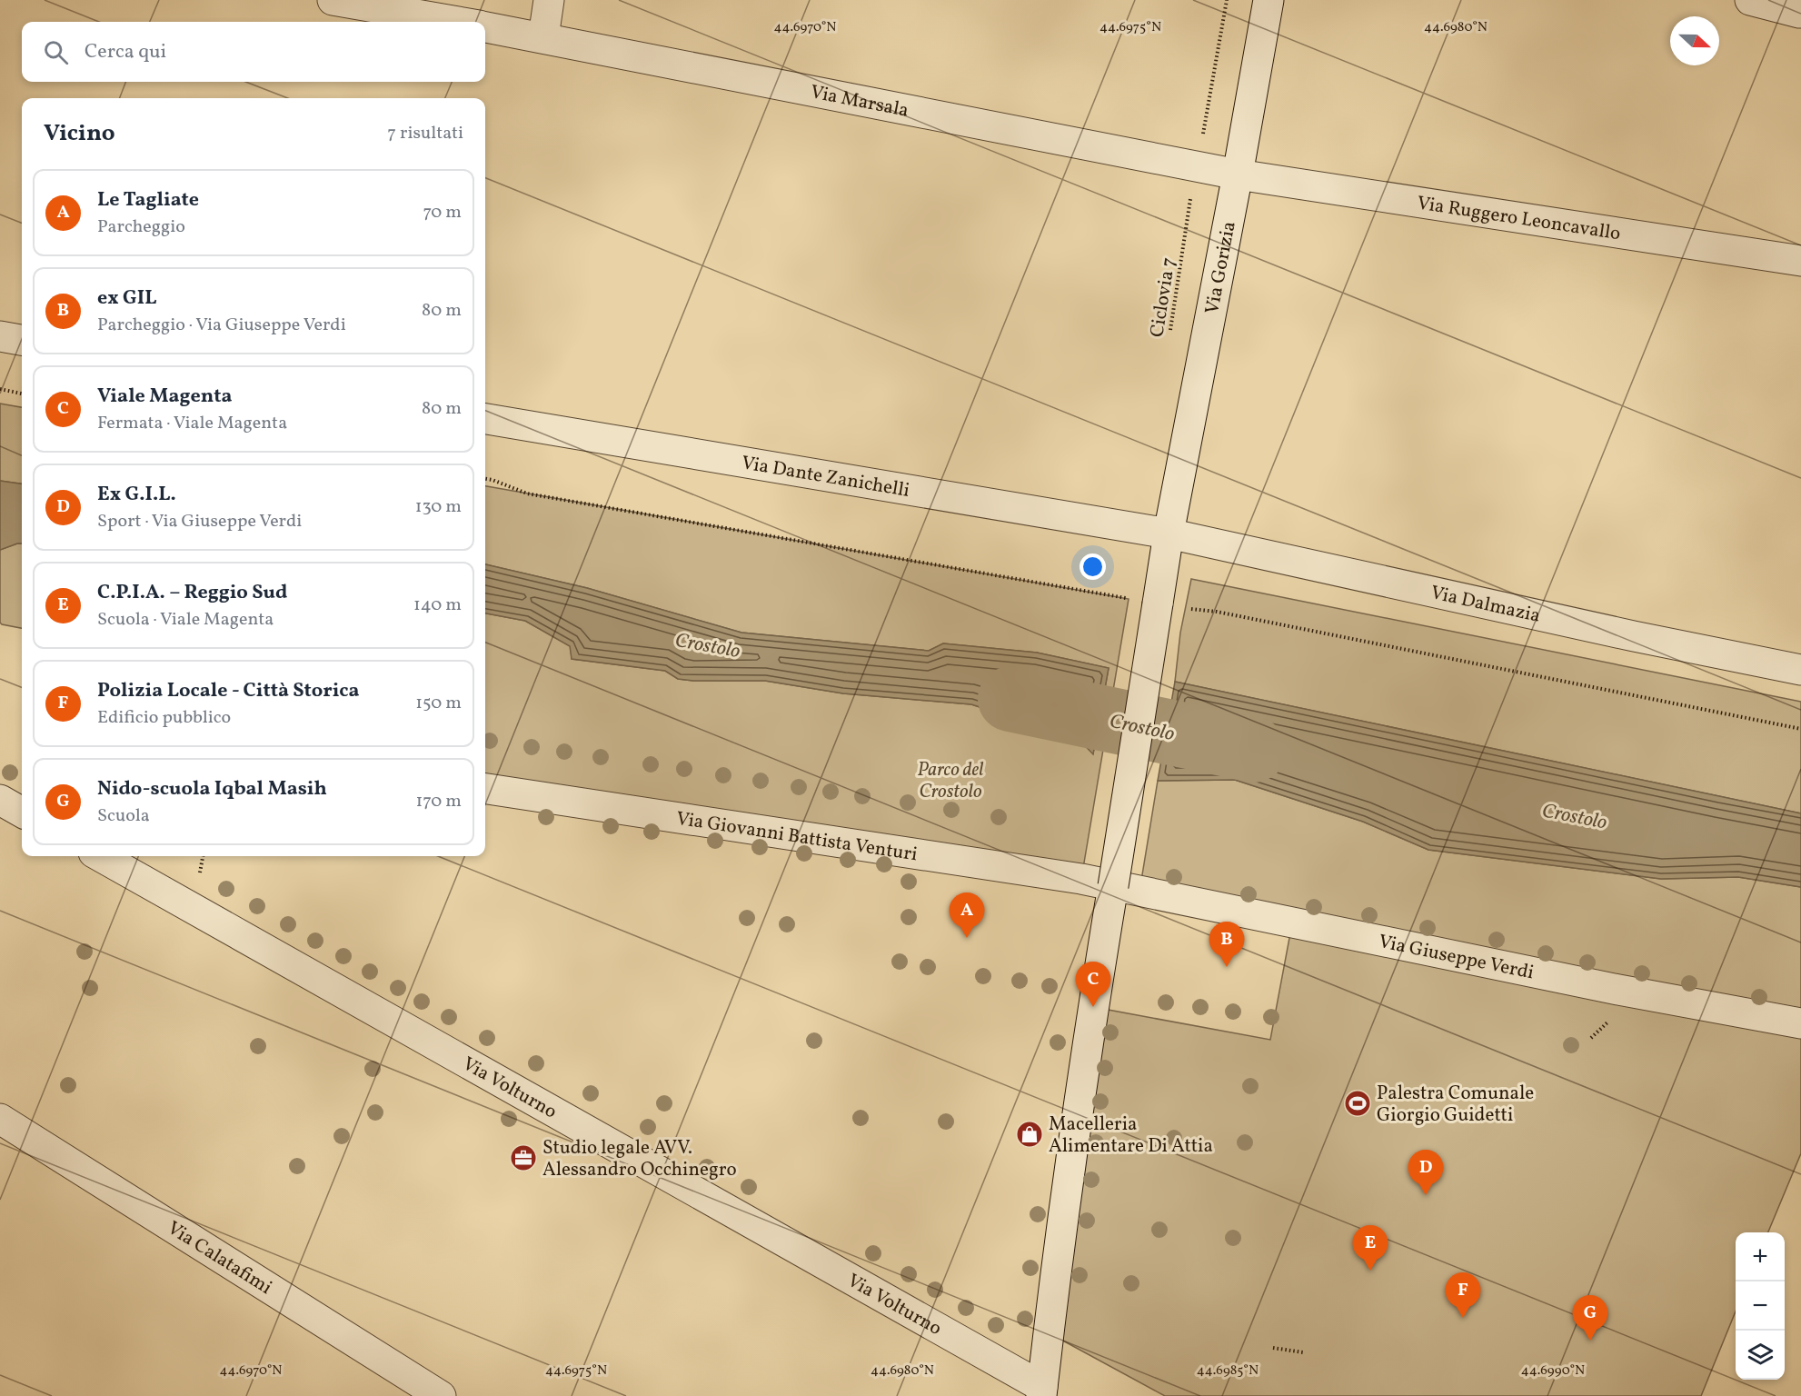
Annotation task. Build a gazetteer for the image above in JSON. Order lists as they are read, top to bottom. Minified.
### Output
{"streets":{"street":["Via Marsala","Via Ruggero Leoncavallo","Via Gorizia","Via Dante Zanichelli","Via Dalmazia","Via Giovanni Battista Venturi","Via Giuseppe Verdi","Via Volturno","Via Calatafimi"],"path":["Ciclovia 7"]},"crossings":[["Via Marsala","Via Ruggero Leoncavallo"],["Via Marsala","Via Gorizia"],["Via Marsala","Ciclovia 7"],["Via Ruggero Leoncavallo","Via Gorizia"],["Via Gorizia","Via Dante Zanichelli"],["Via Gorizia","Via Dalmazia"],["Via Gorizia","Via Giovanni Battista Venturi"],["Via Gorizia","Via Giuseppe Verdi"],["Via Gorizia","Via Volturno"],["Via Dante Zanichelli","Via Dalmazia"],["Via Giovanni Battista Venturi","Via Giuseppe Verdi"]],"water":["Crostolo"],"parks":["Parco del Crostolo"],"places":{"sports":["Palestra Comunale Giorgio Guidetti"],"shop":["Macelleria Alimentare Di Attia"],"office":["Studio legale AVV. Alessandro Occhinegro"]},"north":"right","page":{"search":"Cerca qui","heading":["Vicino","7 risultati"],"list":[{"mark":"A","name":"Le Tagliate","note":"Parcheggio","value":"70 m"},{"mark":"B","name":"ex GIL","note":"Parcheggio · Via Giuseppe Verdi","value":"80 m"},{"mark":"C","name":"Viale Magenta","note":"Fermata · Viale Magenta","value":"80 m"},{"mark":"D","name":"Ex G.I.L.","note":"Sport · Via Giuseppe Verdi","value":"130 m"},{"mark":"E","name":"C.P.I.A. – Reggio Sud","note":"Scuola · Viale Magenta","value":"140 m"},{"mark":"F","name":"Polizia Locale - Città Storica","note":"Edificio pubblico","value":"150 m"},{"mark":"G","name":"Nido-scuola Iqbal Masih","note":"Scuola","value":"170 m"}],"pins":["A","B","C","D","E","F","G"],"map_buttons":["+","−"]},"coordinates":["44.6970°N","44.6975°N","44.6980°N","44.6985°N","44.6990°N"]}
